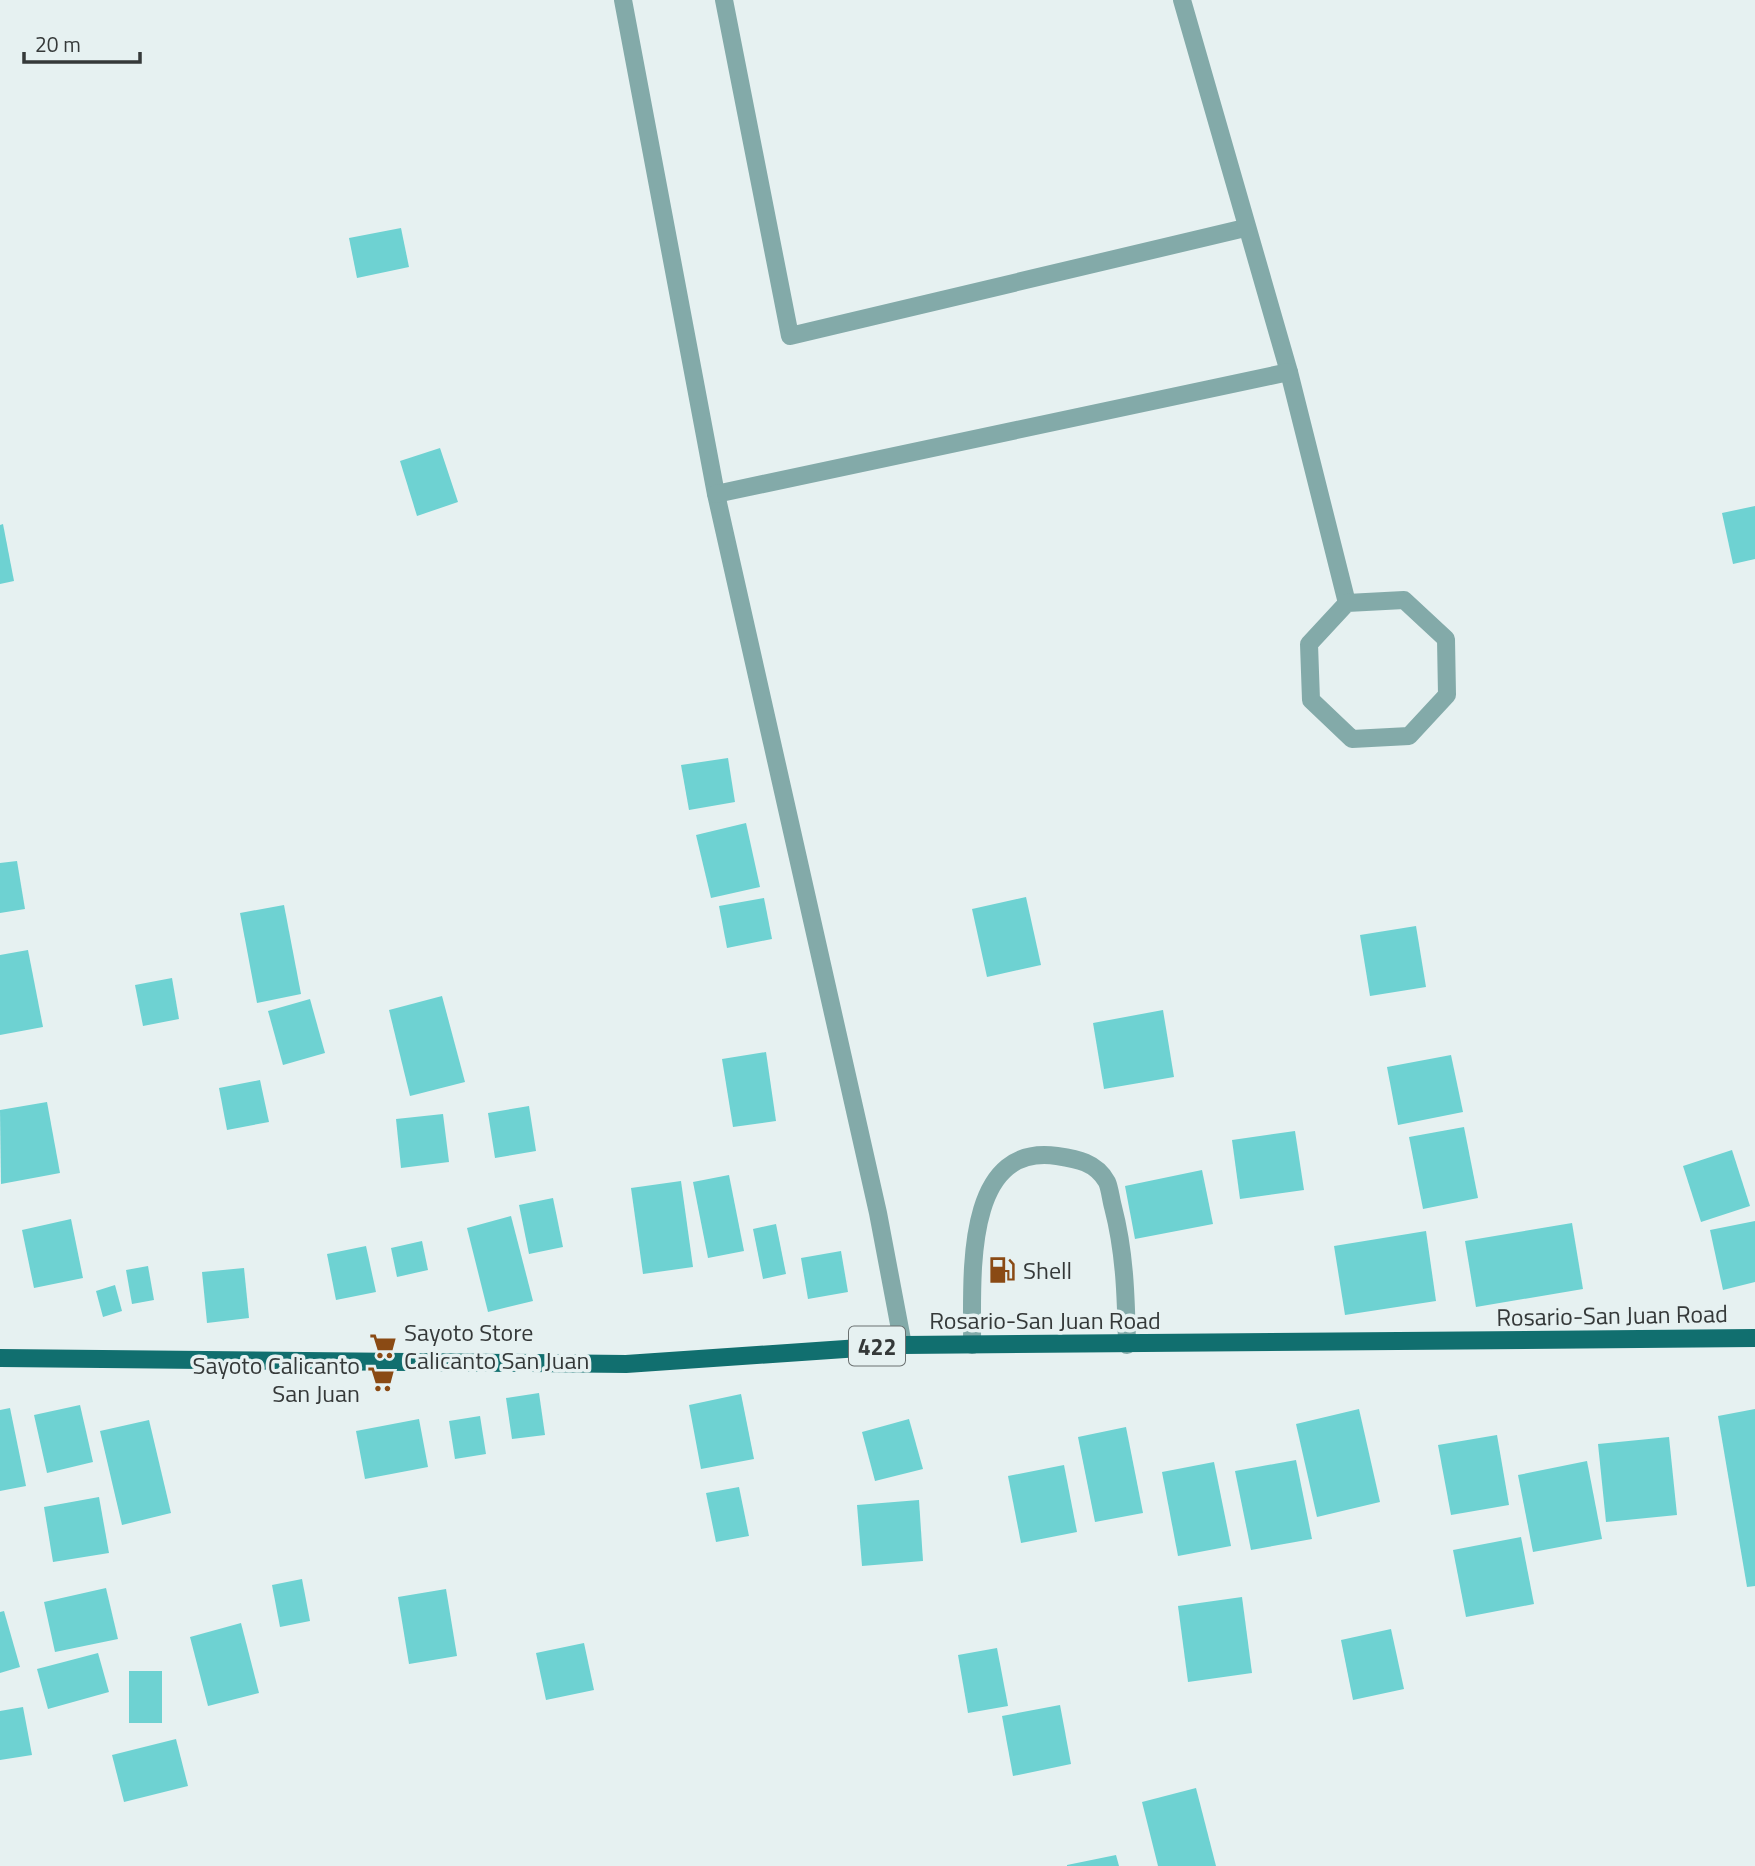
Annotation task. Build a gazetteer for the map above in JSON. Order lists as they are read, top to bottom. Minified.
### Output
{"streets":{"main road":["Rosario-San Juan Road","422"]},"places":{"fuel station":["Shell"],"supermarket":["Sayoto Store Calicanto San Juan","Sayoto Calicanto San Juan"]},"scale_bar":"20 m"}
